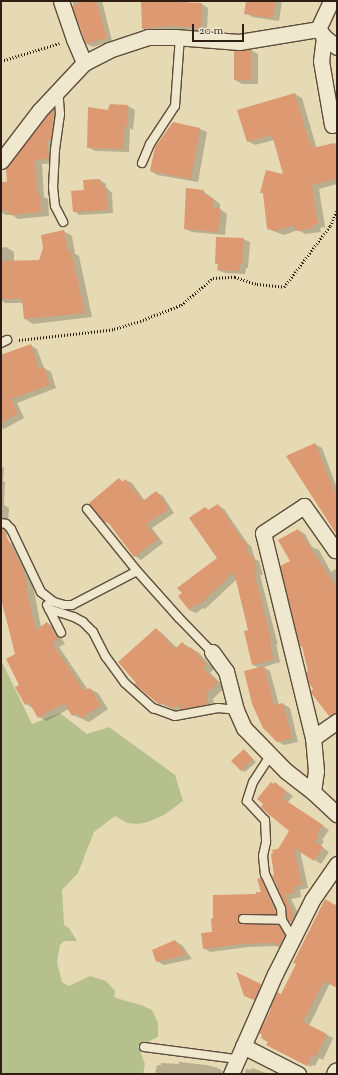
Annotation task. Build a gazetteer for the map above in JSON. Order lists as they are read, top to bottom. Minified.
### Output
{"scale_bar":"20 m"}
